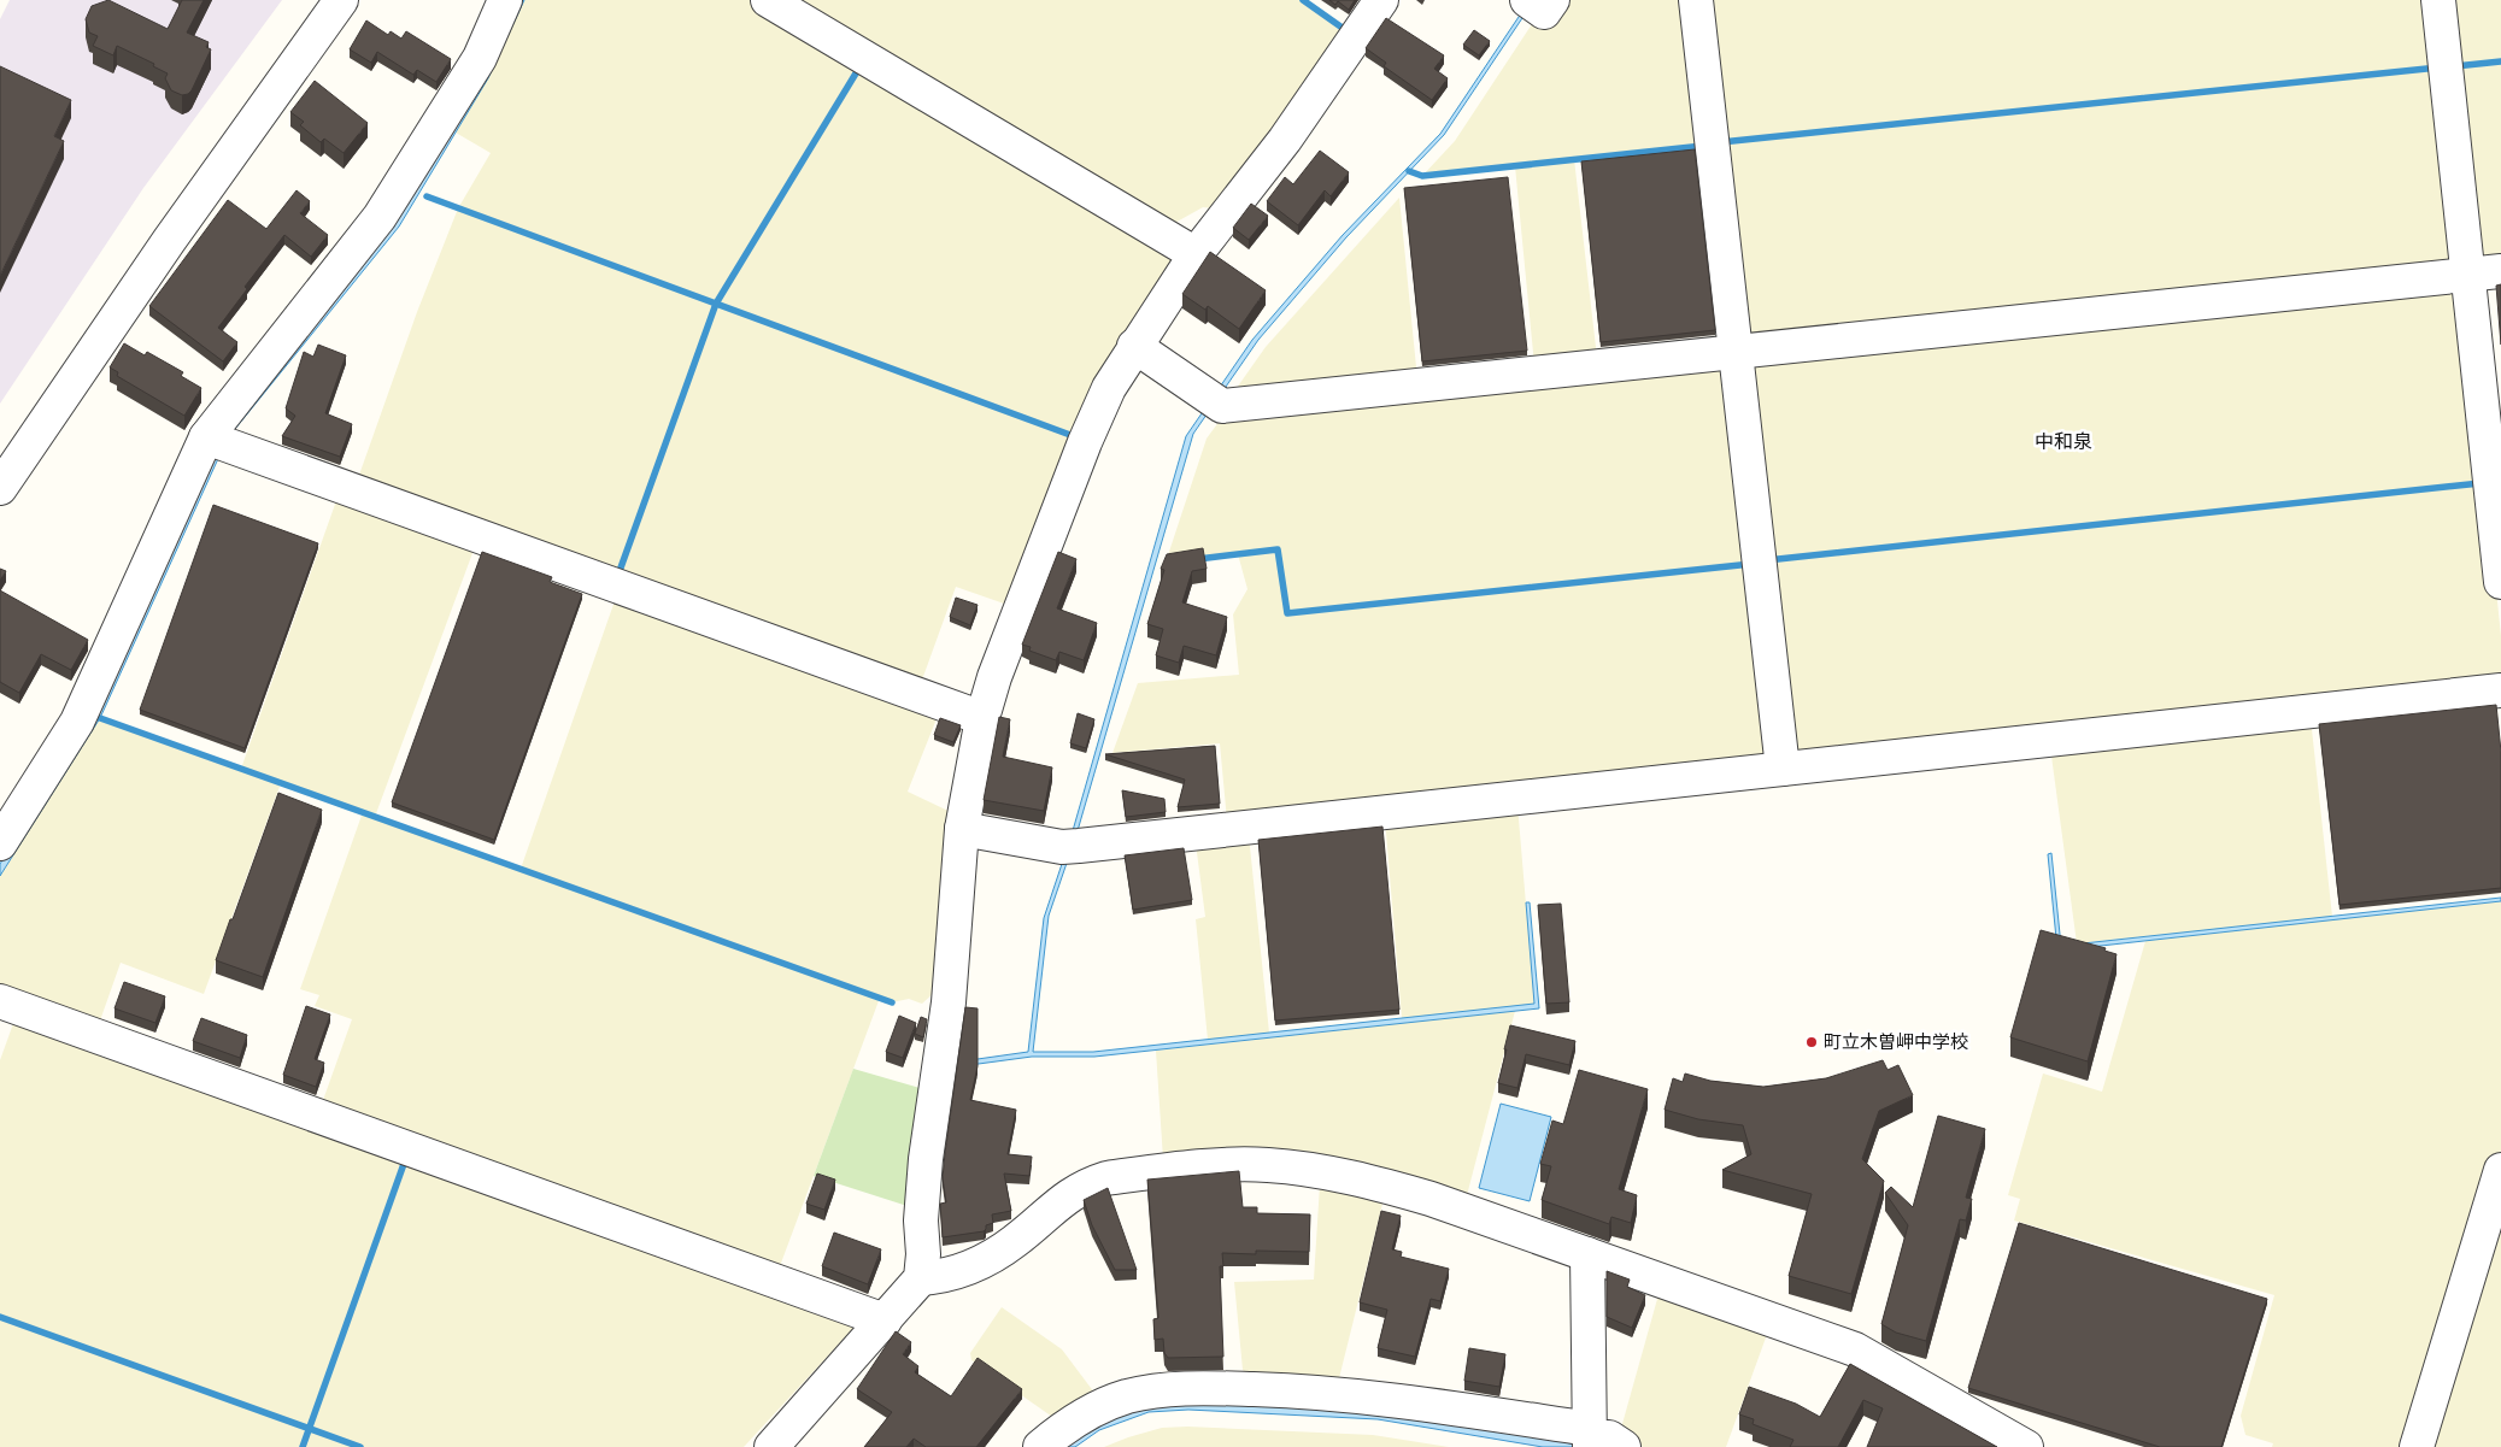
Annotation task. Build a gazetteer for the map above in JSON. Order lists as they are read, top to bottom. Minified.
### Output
{"districts":["中和泉"],"places":["町立木曽岬中学校"]}
